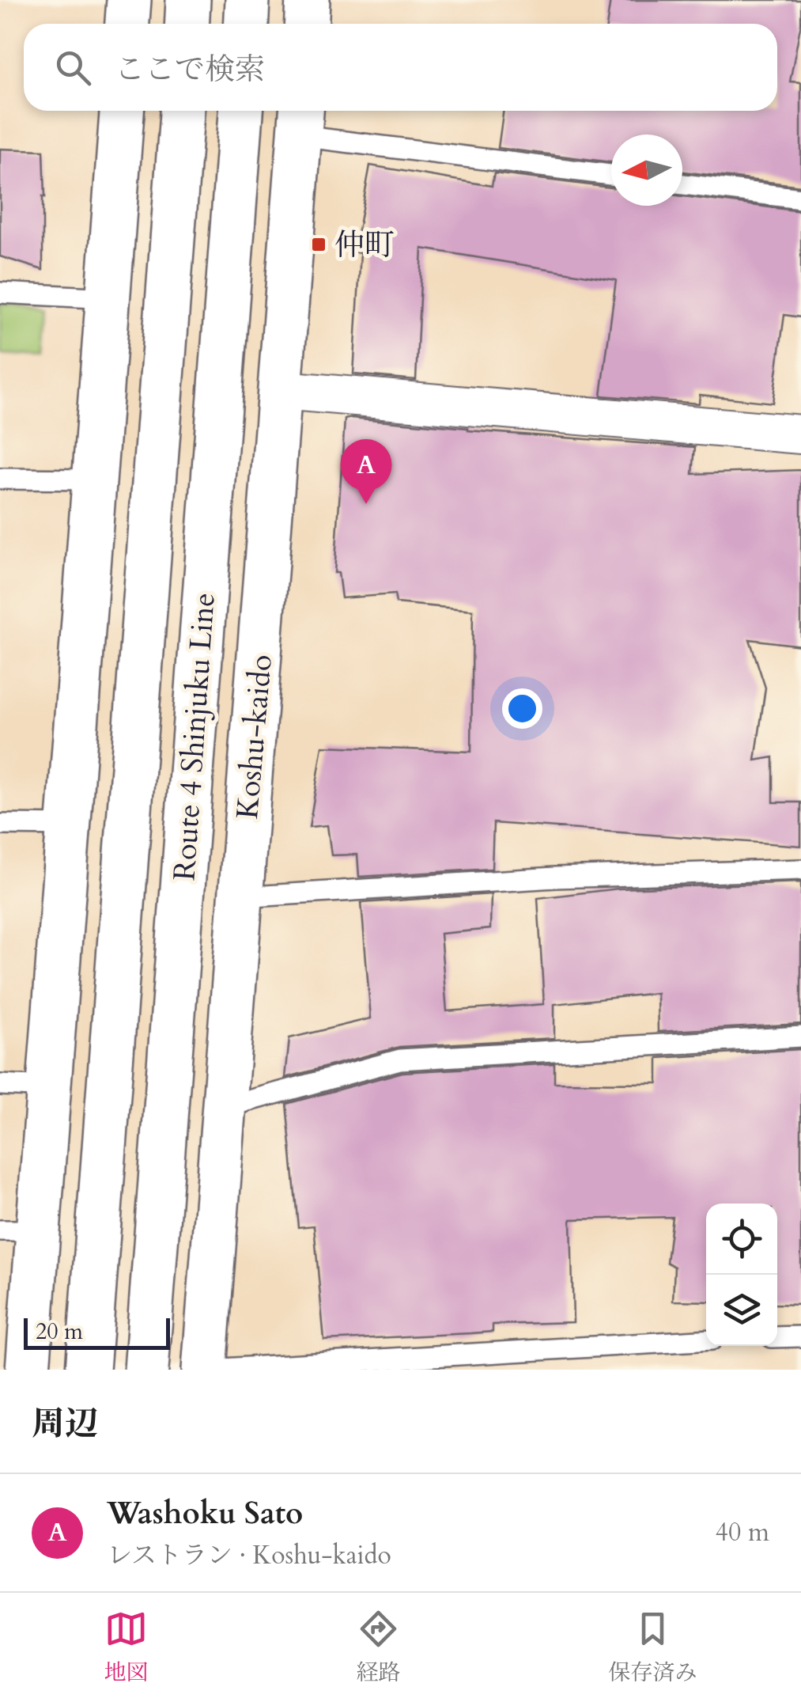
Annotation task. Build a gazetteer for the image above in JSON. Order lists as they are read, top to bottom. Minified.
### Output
{"streets":{"highway":["Route 4 Shinjuku Line","Koshu-kaido"]},"places":{"transit":["仲町"]},"scale_bar":"20 m","north":"left","page":{"search":"ここで検索","pins":"A","scale":"20 m","heading":"周辺","list":[{"mark":"A","name":"Washoku Sato","note":"レストラン · Koshu-kaido","value":"40 m"}],"nav":["地図","経路","保存済み"]}}
